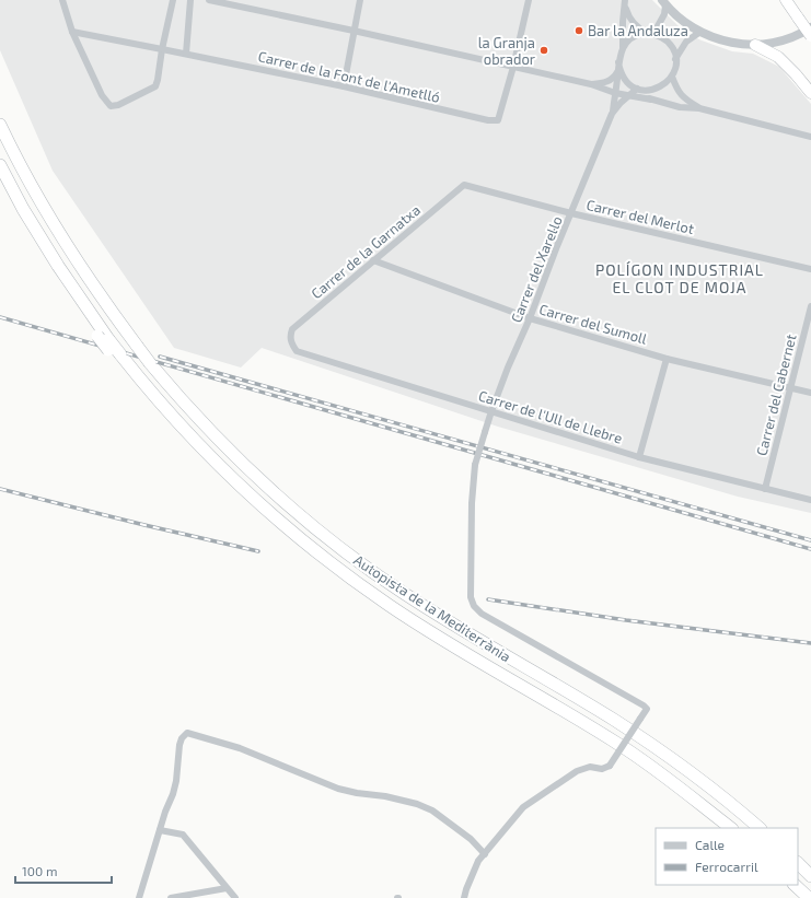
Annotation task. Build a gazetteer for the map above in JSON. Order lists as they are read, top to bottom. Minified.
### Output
{"streets":{"highway":["Autopista de la Mediterrània"],"street":["Carrer de la Font de l'Ametlló","Carrer del Merlot","Carrer de la Garnatxa","Carrer del Xarel·lo","Carrer del Sumoll","Carrer del Cabernet","Carrer de l'Ull de Llebre"]},"crossings":[["Carrer del Merlot","Carrer de la Garnatxa"],["Carrer del Merlot","Carrer del Xarel·lo"],["Carrer de la Garnatxa","Carrer del Sumoll"],["Carrer de la Garnatxa","Carrer de l'Ull de Llebre"],["Carrer del Xarel·lo","Carrer del Sumoll"],["Carrer del Xarel·lo","Carrer de l'Ull de Llebre"],["Carrer del Sumoll","Carrer del Cabernet"],["Carrer del Cabernet","Carrer de l'Ull de Llebre"]],"districts":["POLÍGON INDUSTRIAL EL CLOT DE MOJA"],"places":["Bar la Andaluza","la Granja obrador"],"legend":["Calle","Ferrocarril"],"scale_bar":"100 m"}
